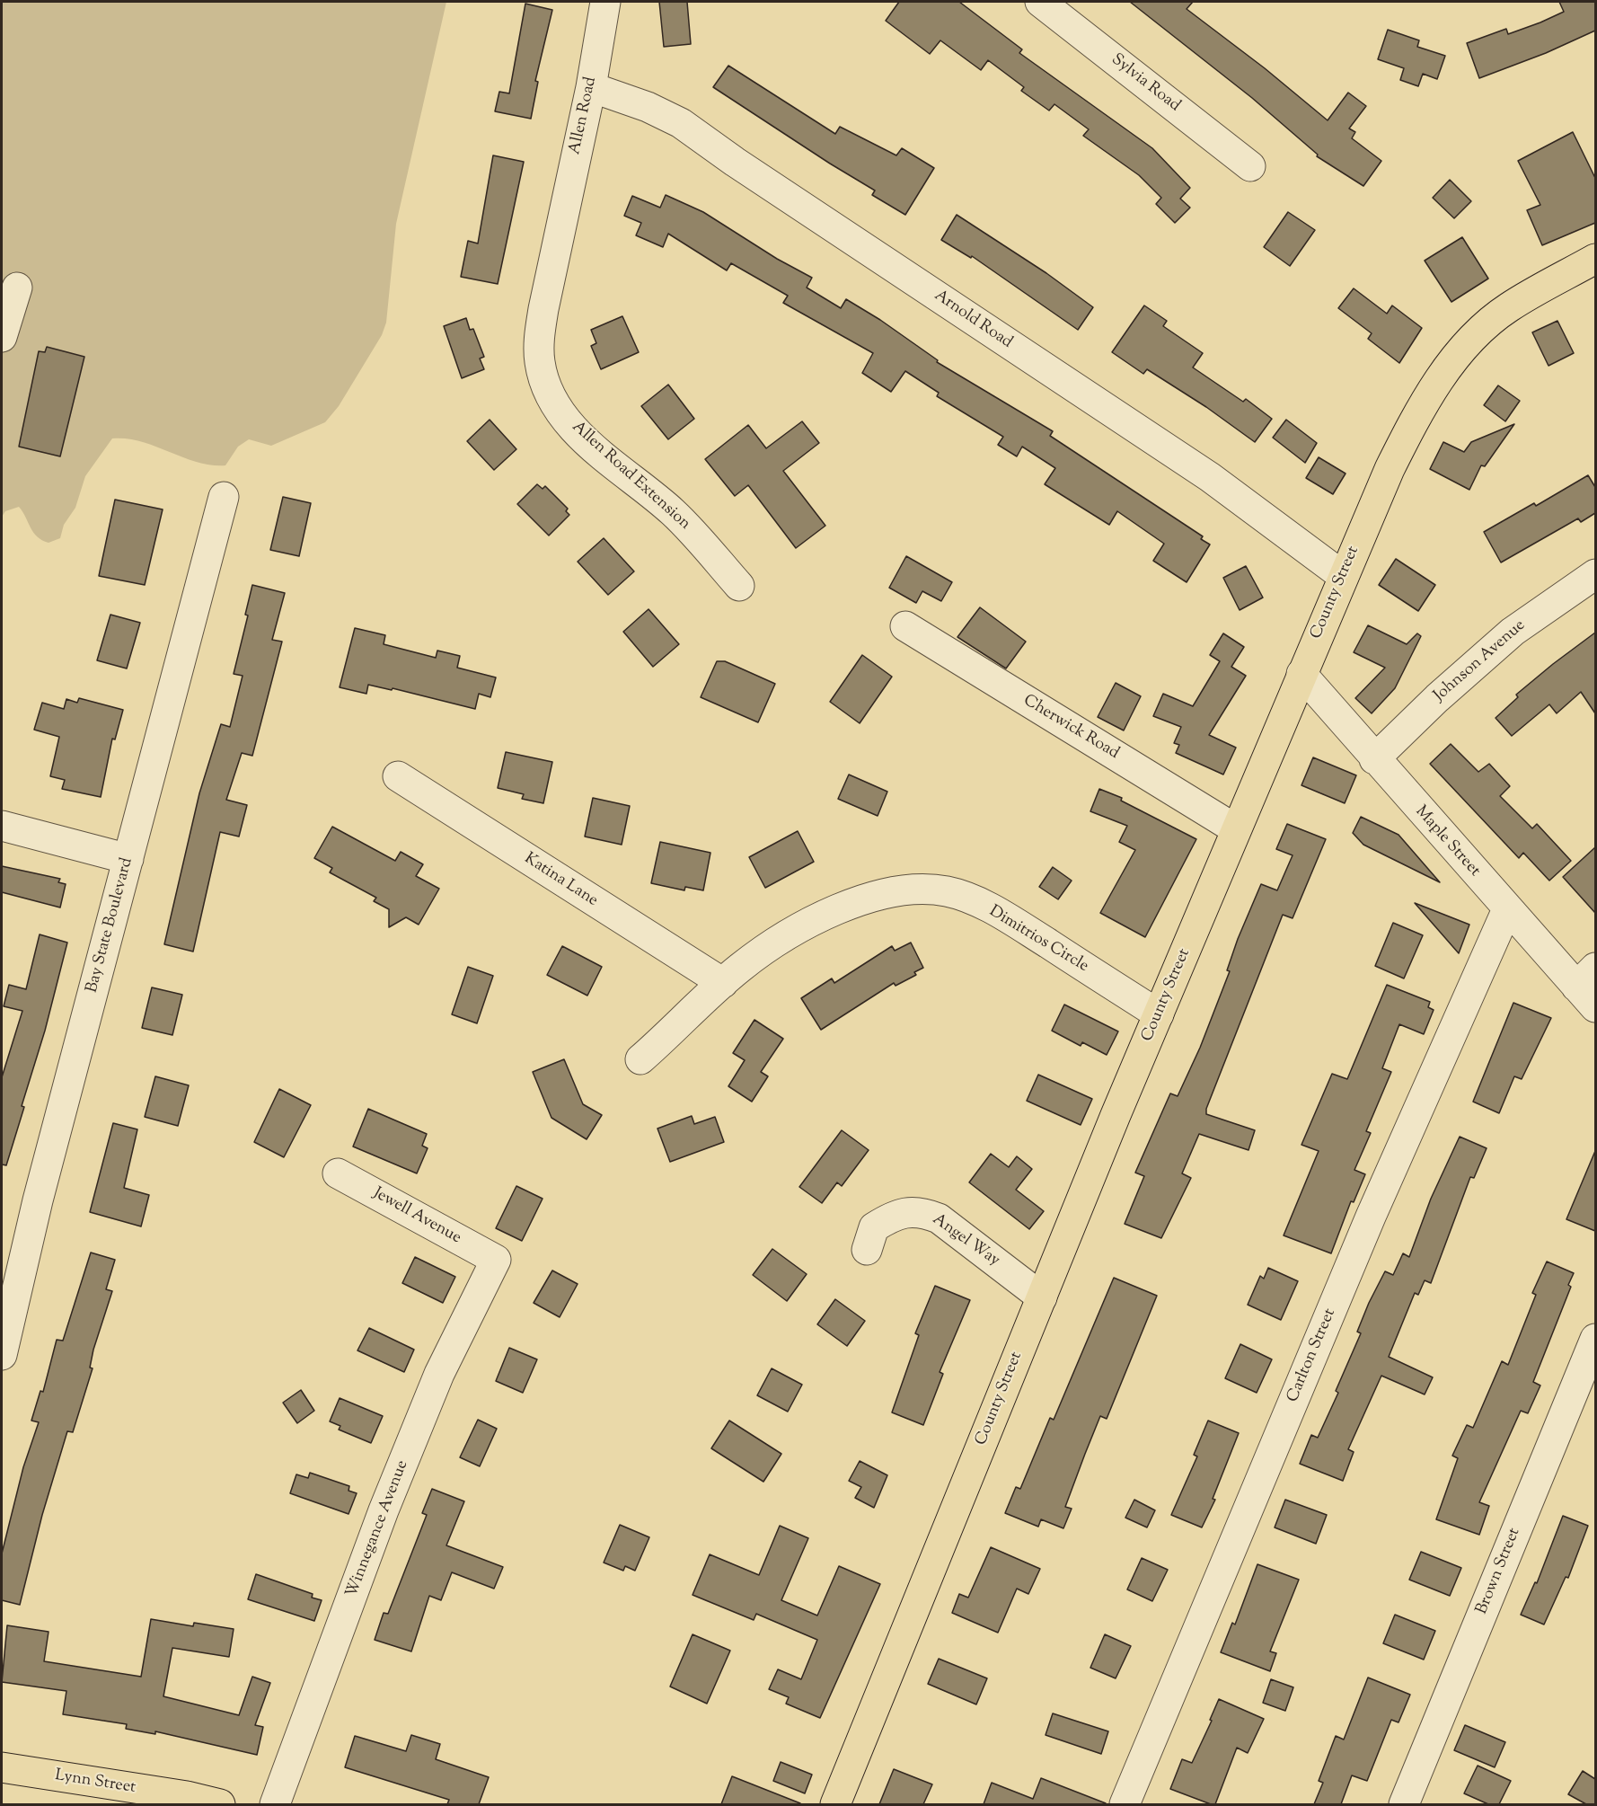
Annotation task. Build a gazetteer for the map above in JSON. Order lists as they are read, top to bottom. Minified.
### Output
{"streets":{"main road":["County Street","Lynn Street"],"street":["Sylvia Road","Allen Road","Arnold Road","Allen Road Extension","Johnson Avenue","Cherwick Road","Maple Street","Katina Lane","Bay State Boulevard","Dimitrios Circle","Jewell Avenue","Angel Way","Carlton Street","Winnegance Avenue","Brown Street"]},"crossings":[["Allen Road","Arnold Road"],["Allen Road","Allen Road Extension"],["Arnold Road","County Street"],["County Street","Cherwick Road"],["County Street","Maple Street"],["County Street","Dimitrios Circle"],["County Street","Angel Way"],["Johnson Avenue","Maple Street"],["Maple Street","Carlton Street"],["Katina Lane","Dimitrios Circle"],["Jewell Avenue","Winnegance Avenue"]]}
